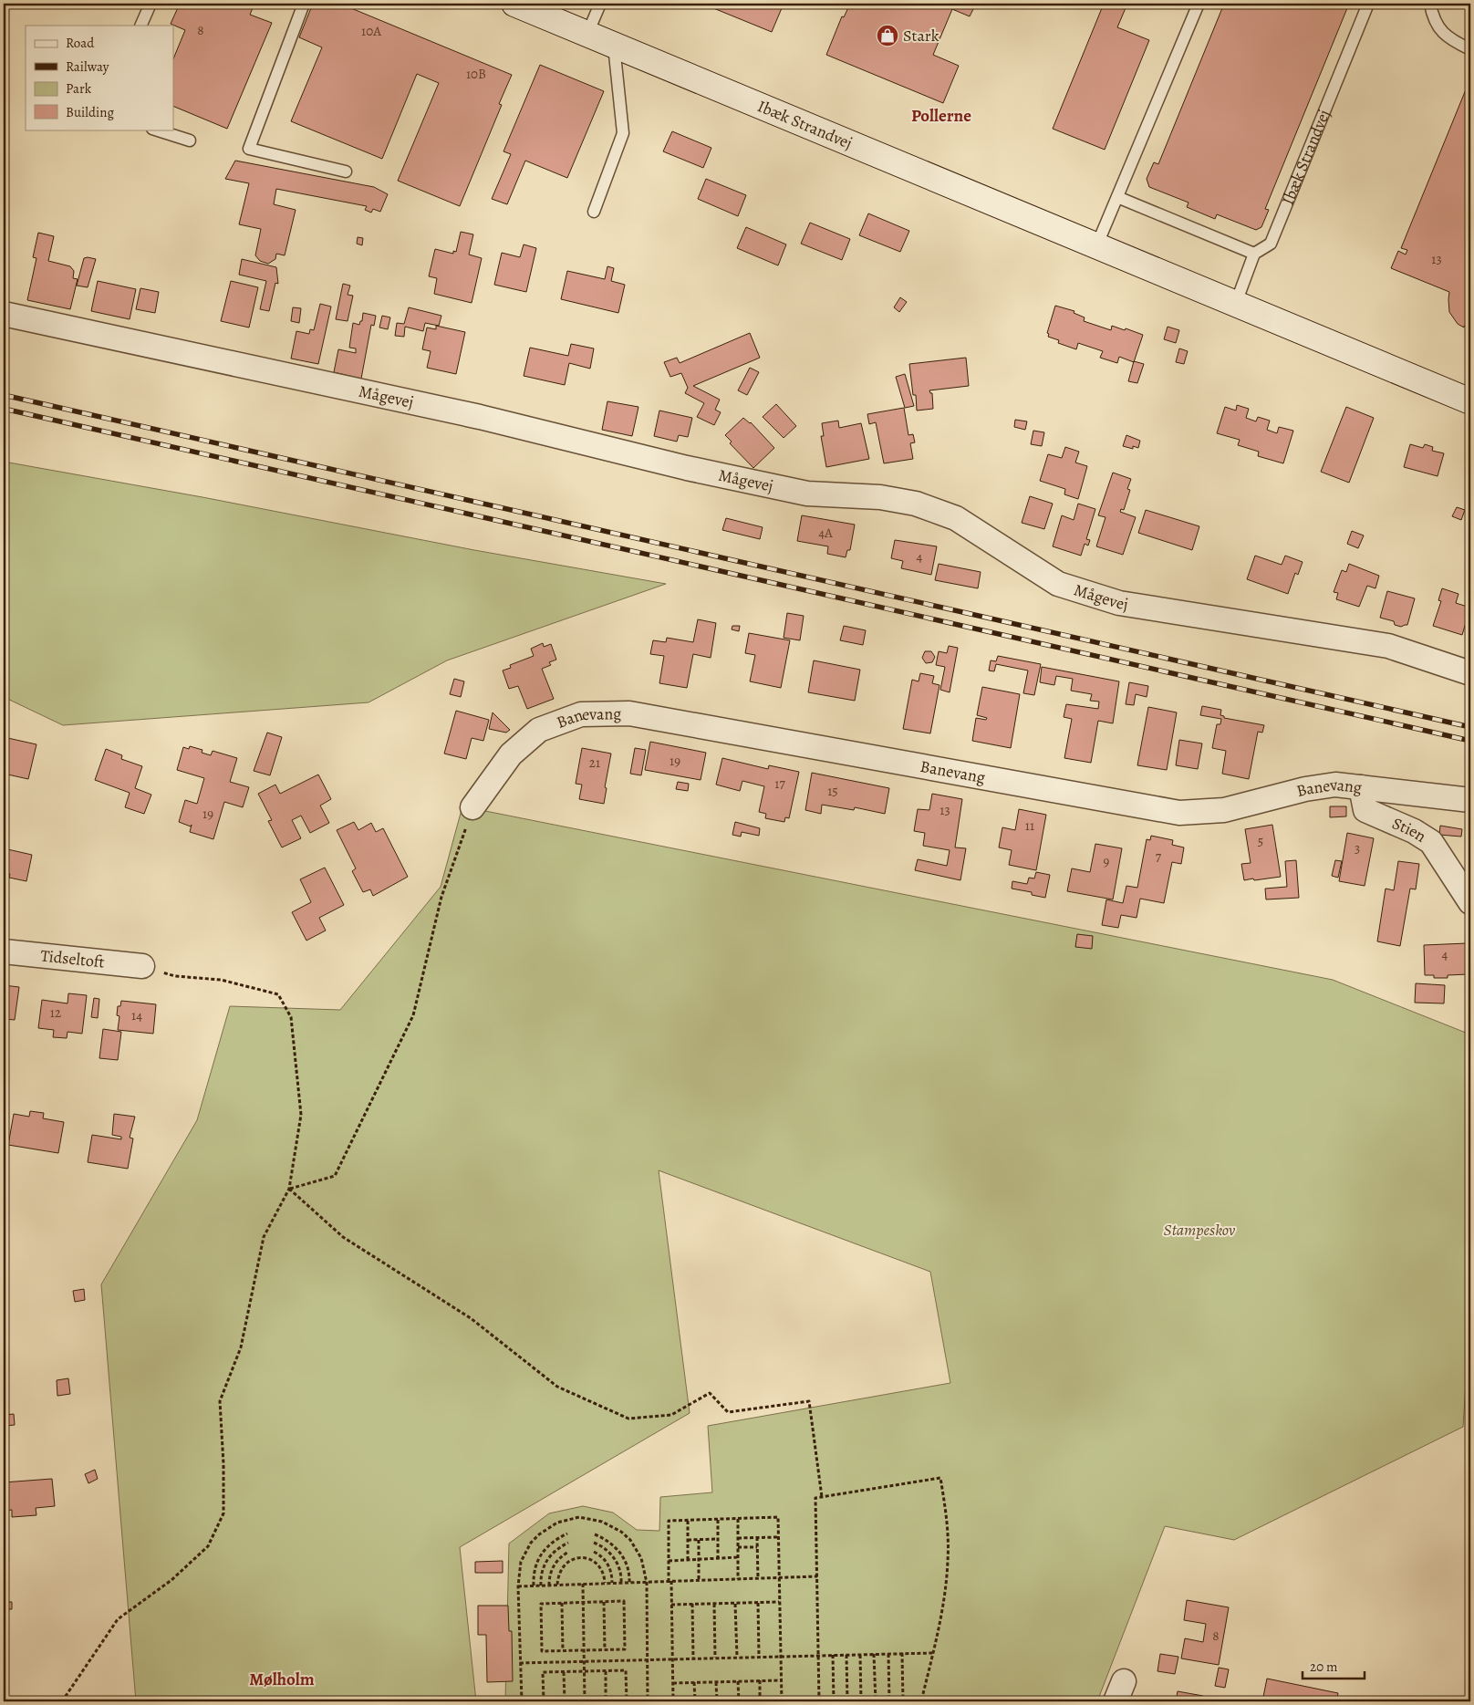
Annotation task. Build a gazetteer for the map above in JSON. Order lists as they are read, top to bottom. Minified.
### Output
{"streets":{"street":["Ibæk Strandvej","Mågevej","Banevang","Stien","Tidseltoft"]},"crossings":[["Banevang","Stien"]],"districts":["Pollerne","Mølholm"],"parks":["Stampeskov"],"places":{"shop":["Stark"]},"house_numbers":["8","10A","10B","13","4A","4","19","21","17","15","13","19","11","5","3","7","9","4","12","14","8"],"legend":["Road","Railway","Park","Building"],"scale_bar":"20 m"}
